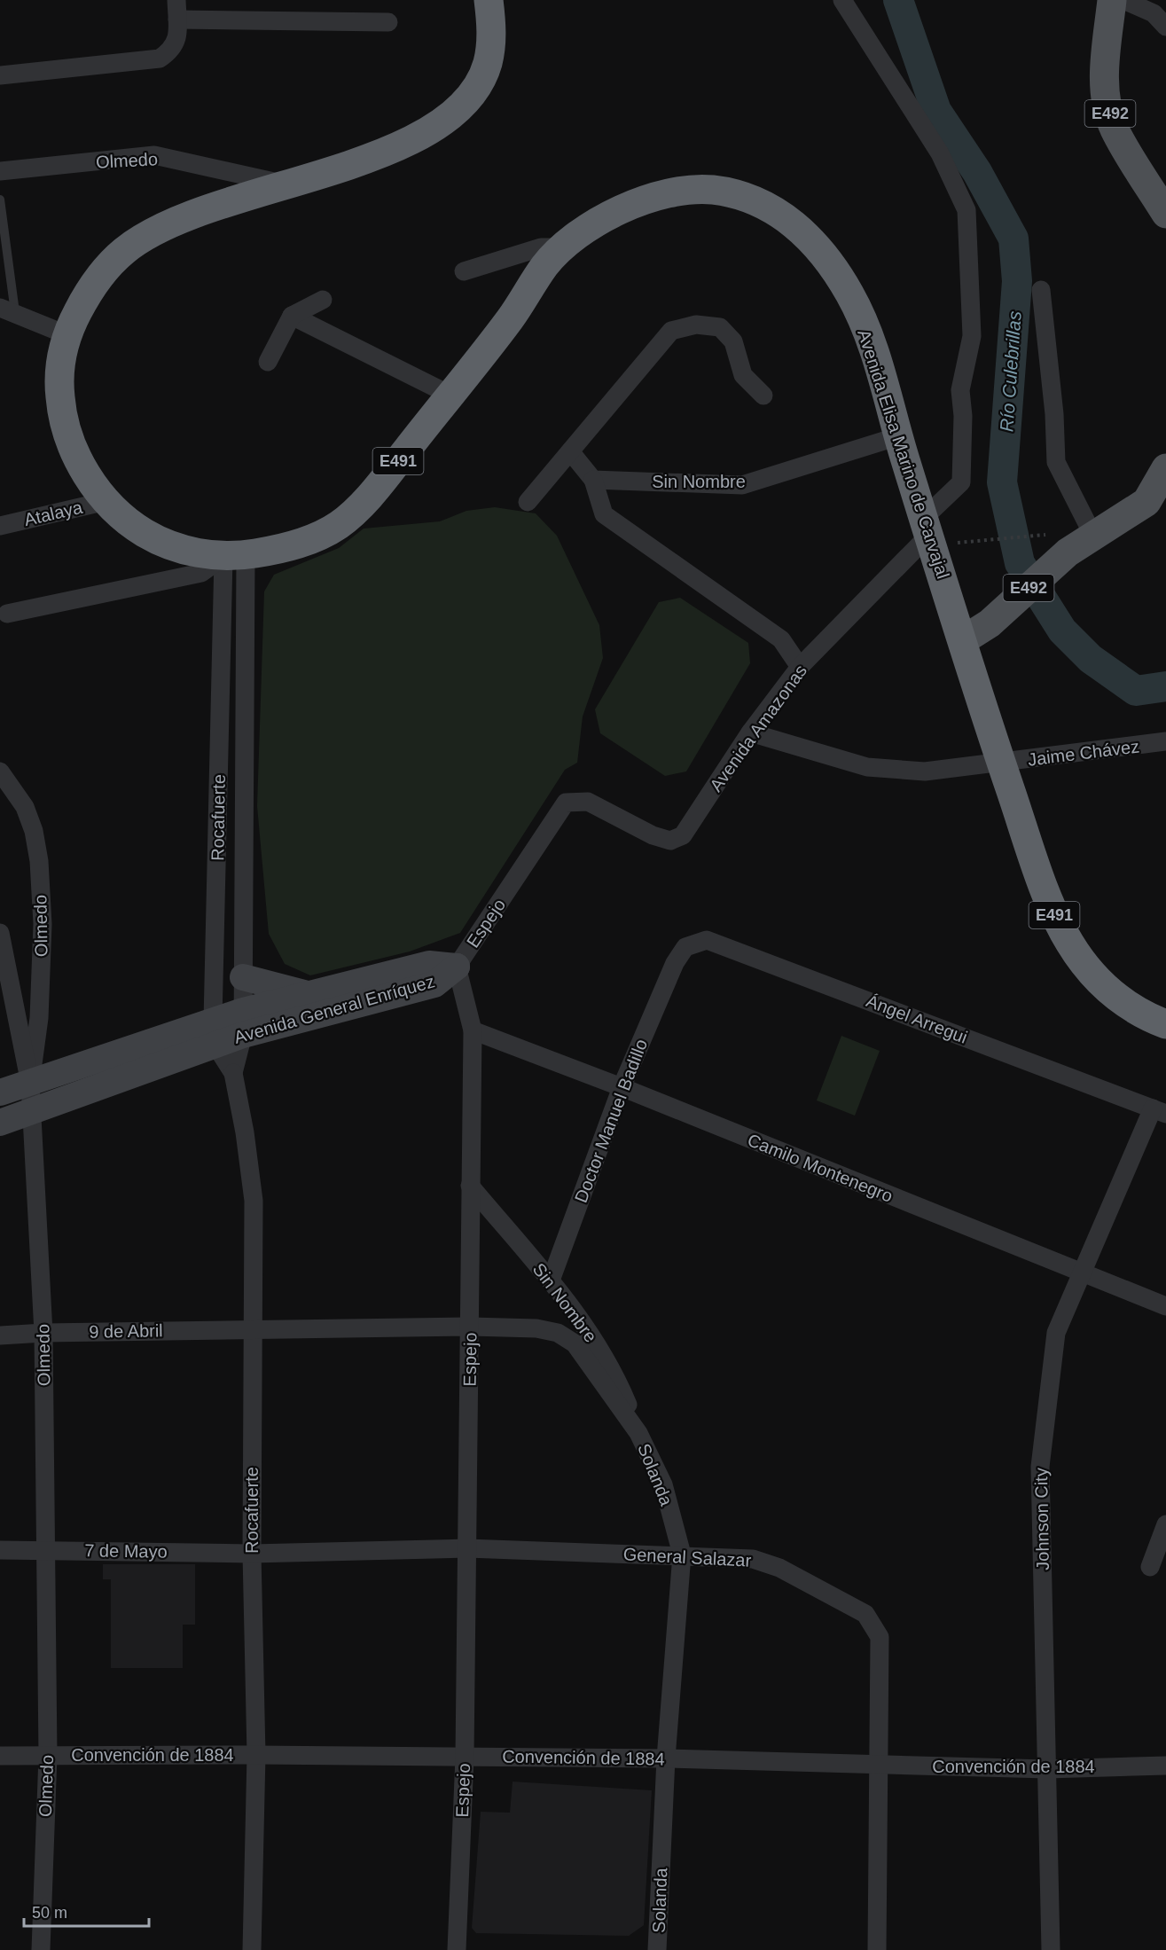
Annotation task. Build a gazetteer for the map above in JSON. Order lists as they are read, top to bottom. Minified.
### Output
{"streets":{"highway":["Avenida Elisa Marino de Carvajal","E491"],"main road":["E492"],"street":["Olmedo","Sin Nombre","Atalaya","Avenida Amazonas","Jaime Chávez","Rocafuerte","Espejo","Avenida General Enríquez","Ángel Arregui","Doctor Manuel Badillo","Camilo Montenegro","9 de Abril","Solanda","Johnson City","7 de Mayo","General Salazar","Convención de 1884"]},"crossings":[["E492","Avenida Elisa Marino de Carvajal"],["Olmedo","Avenida Elisa Marino de Carvajal"],["Olmedo","Avenida General Enríquez"],["Olmedo","9 de Abril"],["Olmedo","7 de Mayo"],["Olmedo","Convención de 1884"],["Avenida Elisa Marino de Carvajal","Sin Nombre"],["Avenida Elisa Marino de Carvajal","Atalaya"],["Avenida Elisa Marino de Carvajal","Avenida Amazonas"],["Avenida Elisa Marino de Carvajal","Jaime Chávez"],["Avenida Elisa Marino de Carvajal","Rocafuerte"],["Sin Nombre","Espejo"],["Sin Nombre","Doctor Manuel Badillo"],["Sin Nombre","Solanda"],["Avenida Amazonas","Jaime Chávez"],["Avenida Amazonas","Espejo"],["Rocafuerte","Avenida General Enríquez"],["Rocafuerte","9 de Abril"],["Rocafuerte","Solanda"],["Rocafuerte","7 de Mayo"],["Rocafuerte","General Salazar"],["Rocafuerte","Convención de 1884"],["Espejo","Avenida General Enríquez"],["Espejo","Camilo Montenegro"],["Espejo","Solanda"],["Espejo","General Salazar"],["Espejo","Convención de 1884"],["Ángel Arregui","Doctor Manuel Badillo"],["Ángel Arregui","Johnson City"],["Doctor Manuel Badillo","Camilo Montenegro"],["Camilo Montenegro","Johnson City"],["9 de Abril","Solanda"],["Solanda","General Salazar"],["Solanda","Convención de 1884"],["Johnson City","Convención de 1884"],["7 de Mayo","General Salazar"],["General Salazar","Convención de 1884"]],"water":["Río Culebrillas"],"scale_bar":"50 m"}
